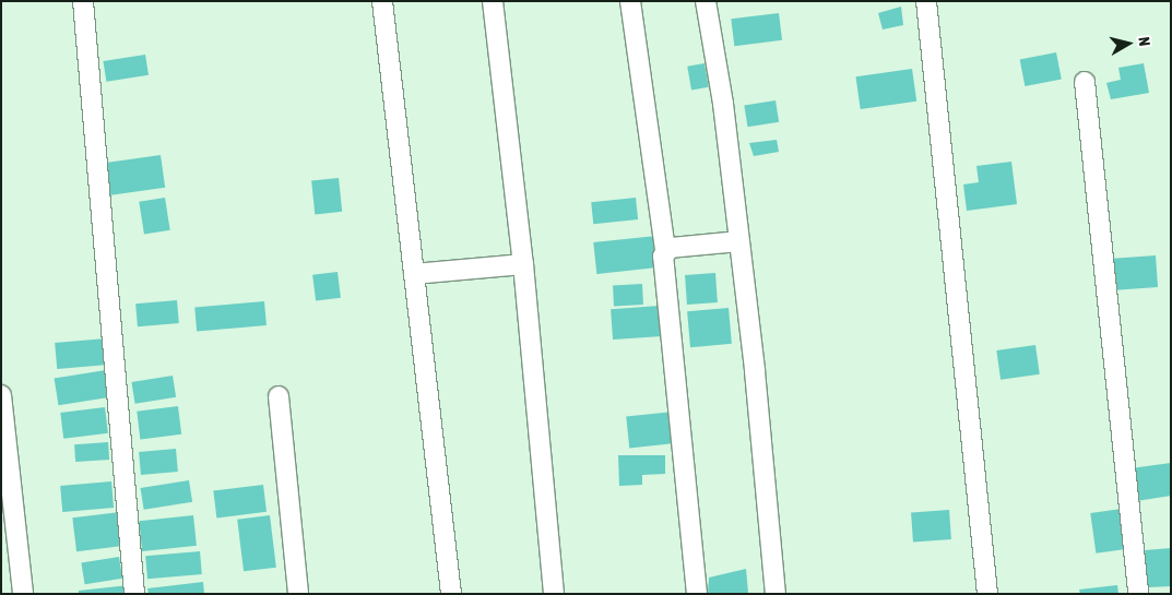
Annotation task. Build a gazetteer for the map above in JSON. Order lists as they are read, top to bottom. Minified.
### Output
{"north":"right"}
